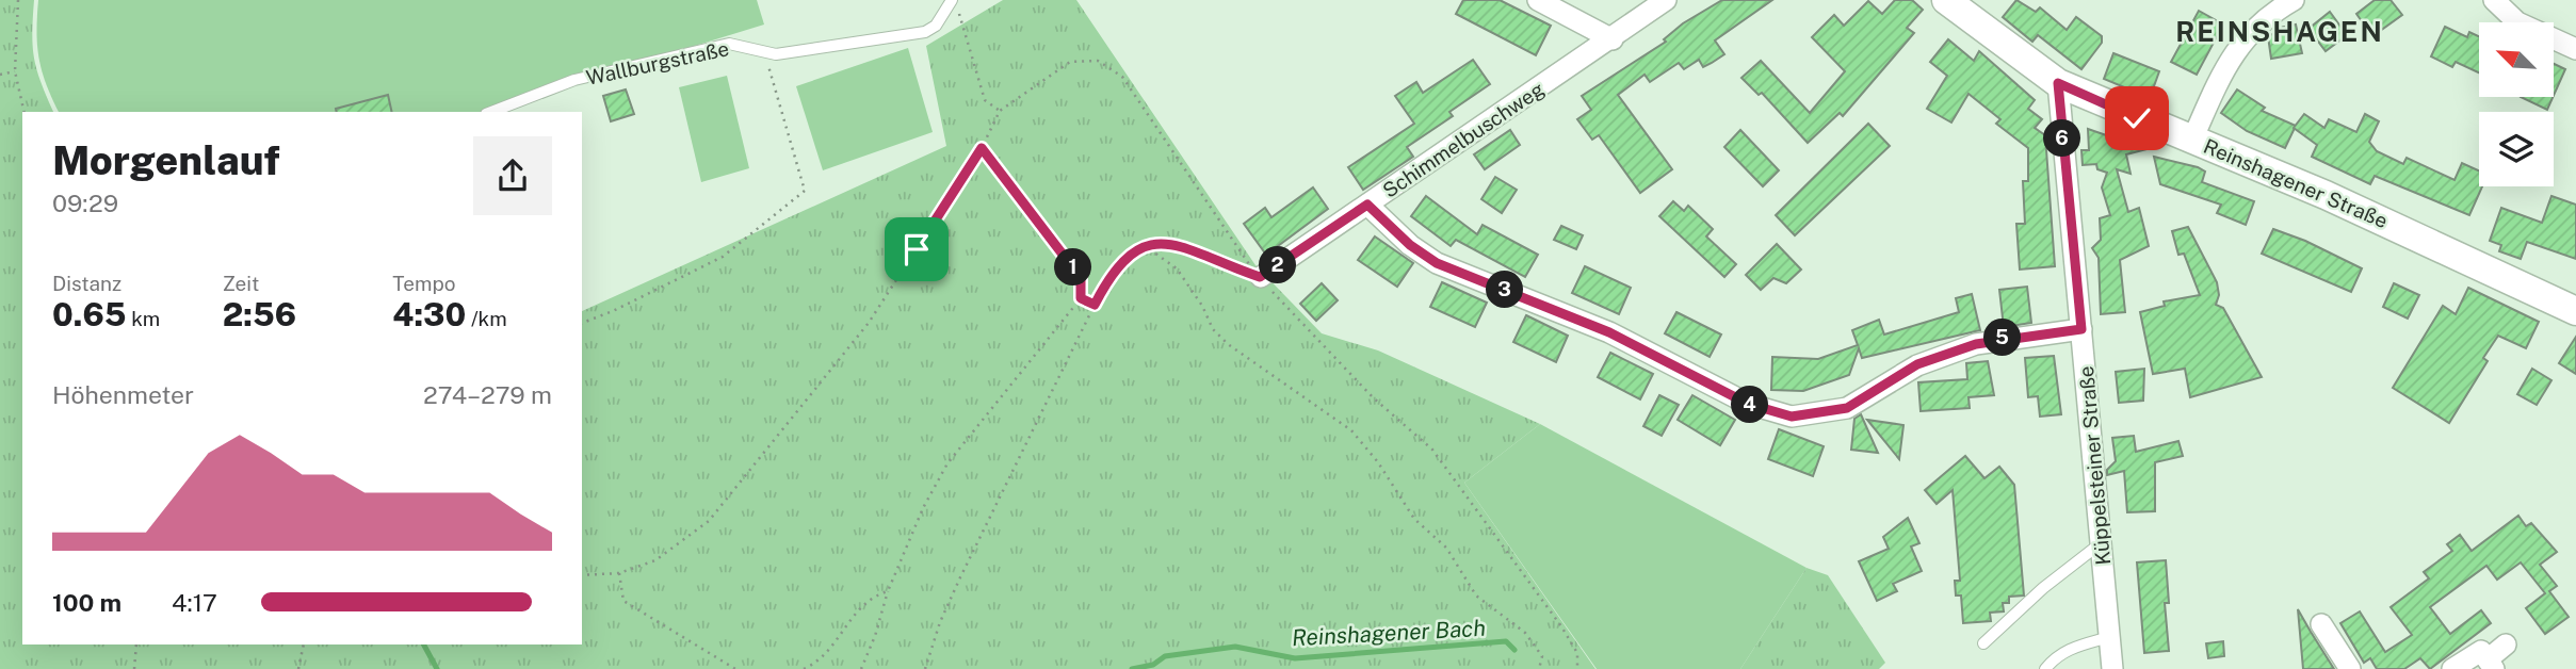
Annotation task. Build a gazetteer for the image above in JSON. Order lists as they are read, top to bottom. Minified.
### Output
{"streets":{"main road":["Reinshagener Straße"],"street":["Schimmelbuschweg","Küppelsteiner Straße"],"lane":["Wallburgstraße"]},"crossings":[["Reinshagener Straße","Küppelsteiner Straße"]],"districts":["REINSHAGEN"],"water":["Reinshagener Bach"],"north":"top left","page":{"heading":["Morgenlauf","09:29"],"pins":["6","2","1","3","5","4"],"stats":[["Distanz","0.65 km"],["Zeit","2:56"],["Tempo","4:30 /km"]],"chart":["Höhenmeter","274–279 m"],"list":[{"name":"100 m","note":"4:17"}]}}
